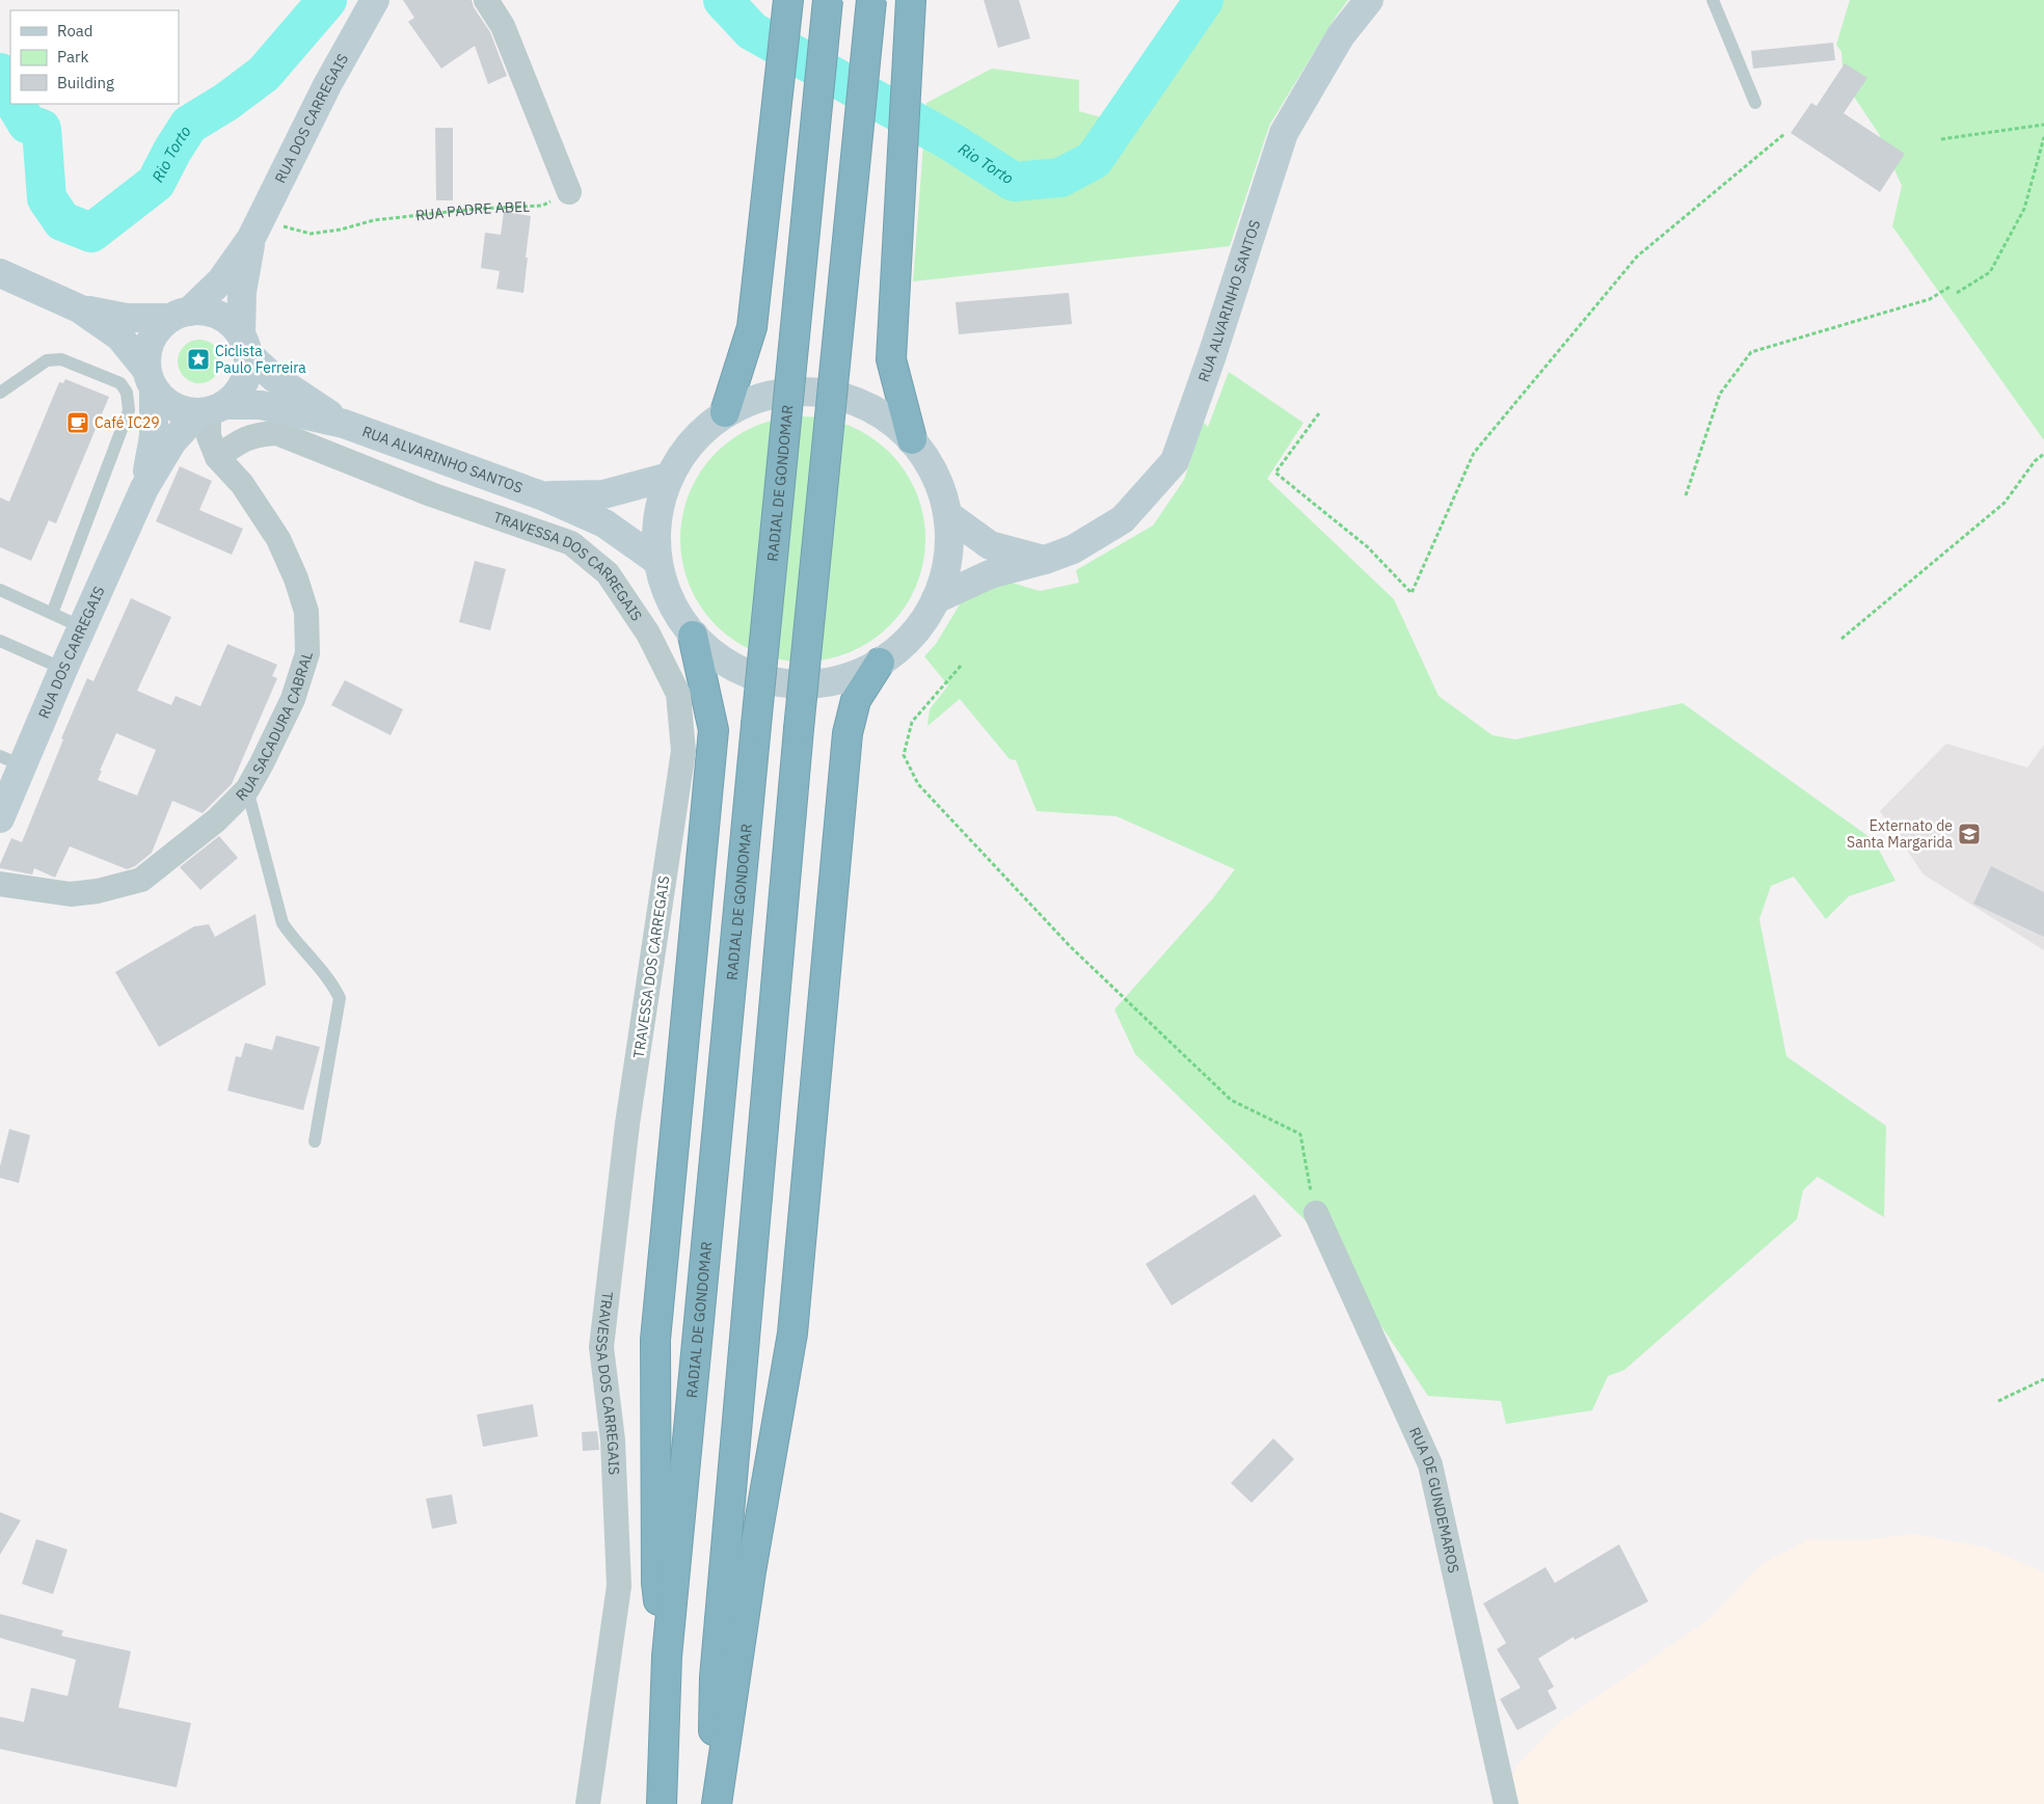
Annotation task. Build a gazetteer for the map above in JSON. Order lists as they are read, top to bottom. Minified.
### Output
{"streets":{"highway":["RADIAL DE GONDOMAR"],"street":["RUA DOS CARREGAIS","RUA ALVARINHO SANTOS","TRAVESSA DOS CARREGAIS","RUA SACADURA CABRAL","RUA DE GUNDEMAROS"],"path":["RUA PADRE ABEL"]},"crossings":[["RUA DOS CARREGAIS","RUA PADRE ABEL"],["RUA DOS CARREGAIS","RUA ALVARINHO SANTOS"],["RUA DOS CARREGAIS","RUA SACADURA CABRAL"],["RUA ALVARINHO SANTOS","RUA SACADURA CABRAL"],["TRAVESSA DOS CARREGAIS","RUA SACADURA CABRAL"]],"water":["Rio Torto"],"places":{"place":["Ciclista Paulo Ferreira"],"cafe":["Café IC29"],"school or university":["Externato de Santa Margarida"]},"legend":["Road","Park","Building"]}
